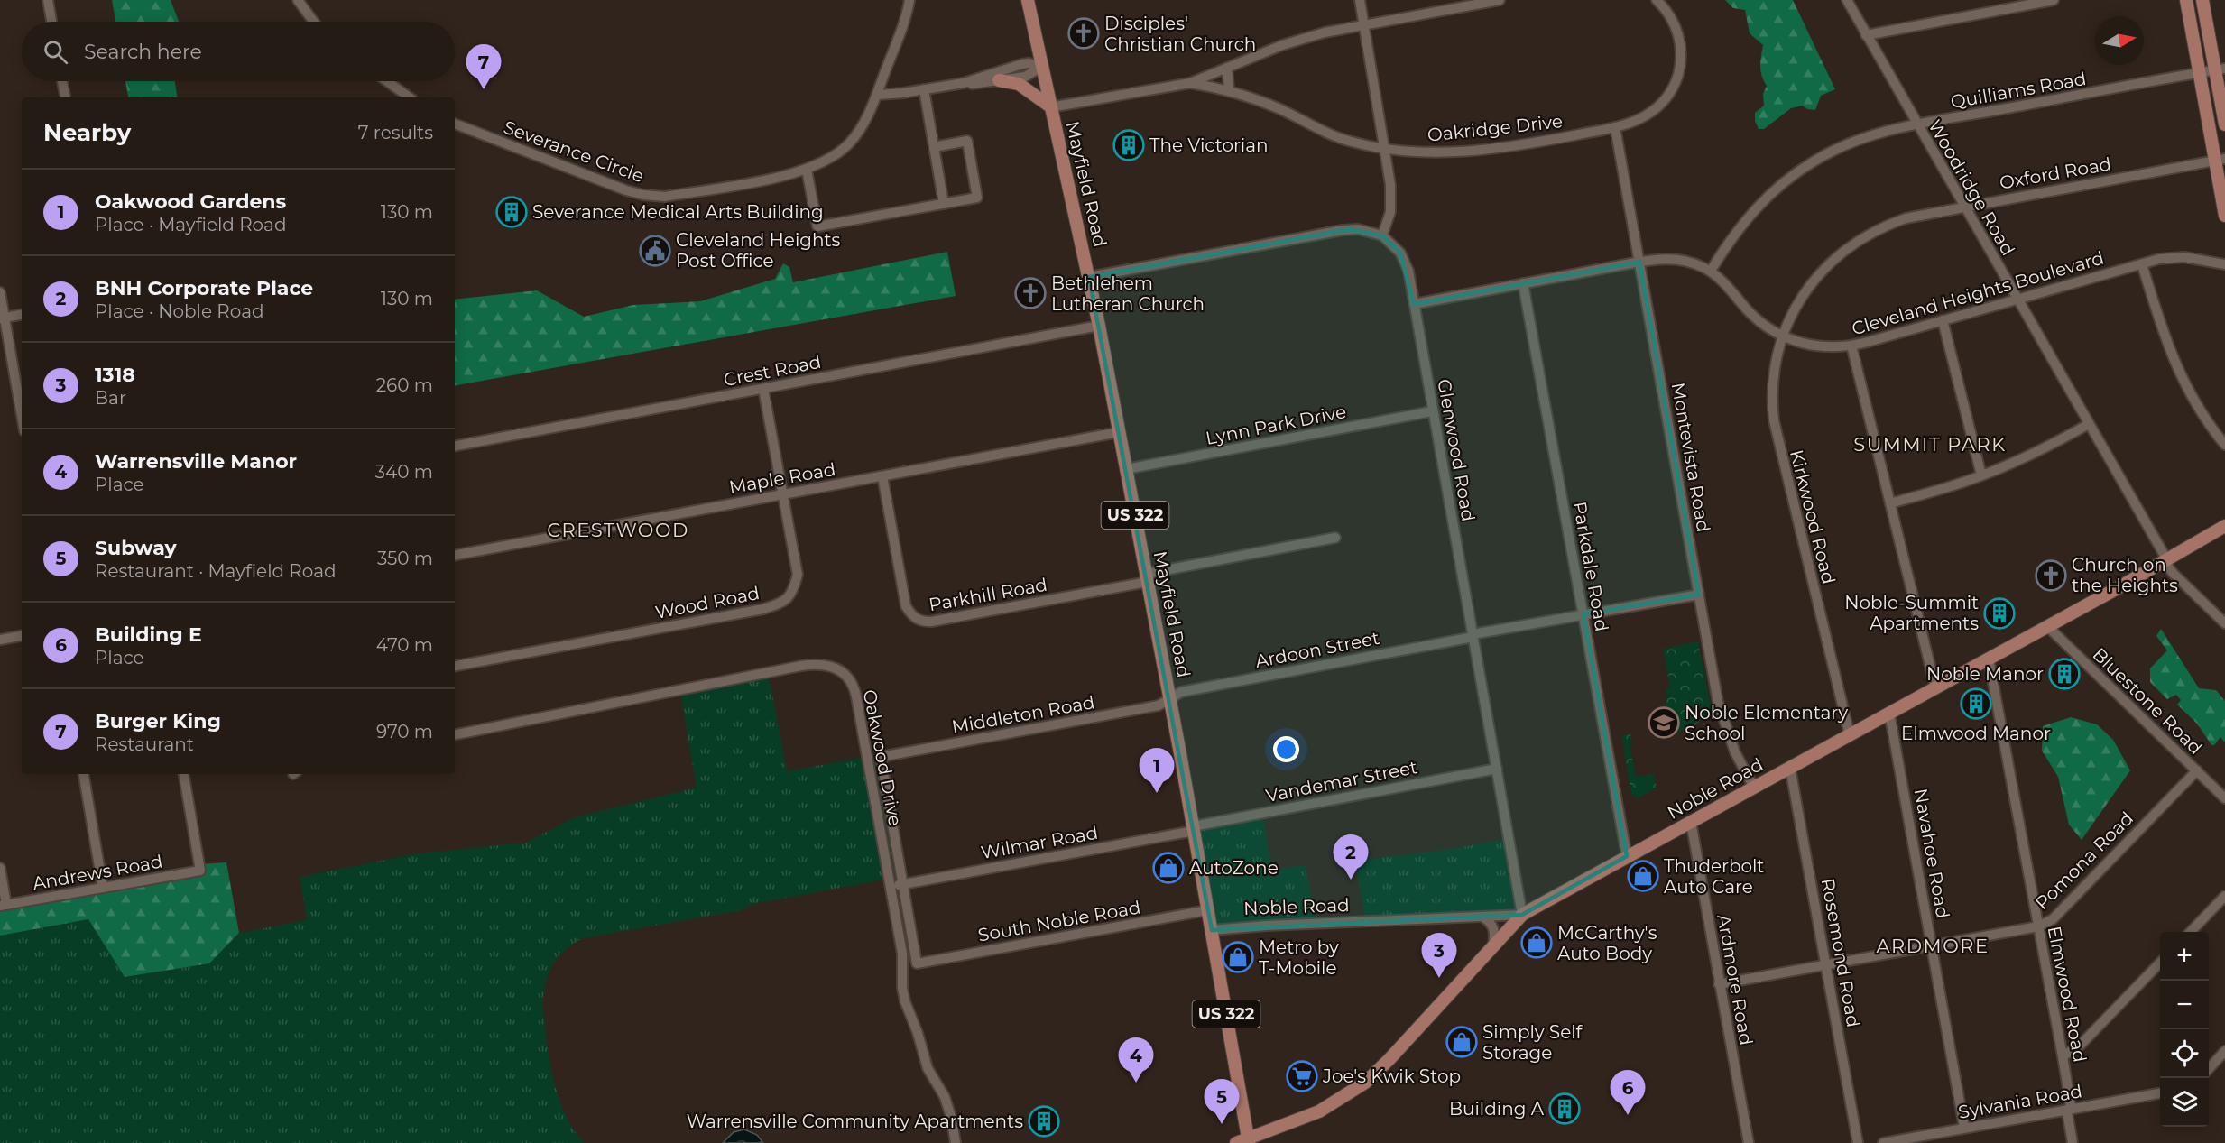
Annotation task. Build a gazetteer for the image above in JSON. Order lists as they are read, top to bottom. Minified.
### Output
{"streets":{"main road":["Mayfield Road","US 322","Noble Road"],"street":["Quilliams Road","Oakridge Drive","Severance Circle","Oxford Road","Woodridge Road","Cleveland Heights Boulevard","Crest Road","Lynn Park Drive","Glenwood Road","Montevista Road","Maple Road","Kirkwood Road","Parkdale Road","Parkhill Road","Wood Road","Ardoon Street","Bluestone Road","Middleton Road","Oakwood Drive","Vandemar Street","Wilmar Road","Navahoe Road","Pomona Road","Andrews Road","South Noble Road","Rosemond Road","Ardmore Road","Elmwood Road","Sylvania Road"]},"crossings":[["Quilliams Road","Woodridge Road"],["Quilliams Road","Cleveland Heights Boulevard"],["Oakridge Drive","Montevista Road"],["Oxford Road","Woodridge Road"],["Oxford Road","Cleveland Heights Boulevard"],["Oxford Road","Kirkwood Road"],["Mayfield Road","Crest Road"],["Mayfield Road","Lynn Park Drive"],["Mayfield Road","Maple Road"],["Mayfield Road","Parkhill Road"],["Mayfield Road","Ardoon Street"],["Mayfield Road","Middleton Road"],["Mayfield Road","Vandemar Street"],["Mayfield Road","Noble Road"],["Mayfield Road","Wilmar Road"],["Mayfield Road","South Noble Road"],["Woodridge Road","Cleveland Heights Boulevard"],["Woodridge Road","Noble Road"],["Cleveland Heights Boulevard","Glenwood Road"],["Cleveland Heights Boulevard","Montevista Road"],["Cleveland Heights Boulevard","Kirkwood Road"],["Cleveland Heights Boulevard","Parkdale Road"],["Crest Road","Wood Road"],["Lynn Park Drive","Glenwood Road"],["Glenwood Road","Ardoon Street"],["Glenwood Road","Vandemar Street"],["Glenwood Road","Noble Road"],["Montevista Road","Ardoon Street"],["Montevista Road","Noble Road"],["Maple Road","Parkhill Road"],["Maple Road","Wood Road"],["Kirkwood Road","Noble Road"],["Parkdale Road","Ardoon Street"],["Parkdale Road","Noble Road"],["Ardoon Street","Middleton Road"],["Bluestone Road","Noble Road"],["Bluestone Road","Pomona Road"],["Middleton Road","Wilmar Road"],["Middleton Road","South Noble Road"],["Oakwood Drive","Wilmar Road"],["Vandemar Street","Wilmar Road"],["Noble Road","Navahoe Road"],["Noble Road","Rosemond Road"],["Noble Road","Ardmore Road"],["Noble Road","Elmwood Road"],["Wilmar Road","South Noble Road"],["Navahoe Road","Pomona Road"],["Navahoe Road","Sylvania Road"],["Pomona Road","Rosemond Road"],["Pomona Road","Ardmore Road"],["Pomona Road","Elmwood Road"],["Elmwood Road","Sylvania Road"]],"districts":["SUMMIT PARK","CRESTWOOD","ARDMORE"],"places":{"church":["Disciples' Christian Church","Bethlehem Lutheran Church","Church on the Heights"],"building":["The Victorian","Severance Medical Arts Building","Noble-Summit Apartments","Noble Manor","Elmwood Manor","Building A","Warrensville Community Apartments"],"public building":["Cleveland Heights Post Office"],"school or university":["Noble Elementary School"],"shop":["AutoZone","Thuderbolt Auto Care","McCarthy's Auto Body","Metro by T-Mobile","Simply Self Storage"],"supermarket":["Joe's Kwik Stop"]},"north":"right","page":{"search":"Search here","pins":["7","1","2","3","4","6","5"],"heading":["Nearby","7 results"],"list":[{"mark":"1","name":"Oakwood Gardens","note":"Place · Mayfield Road","value":"130 m"},{"mark":"2","name":"BNH Corporate Place","note":"Place · Noble Road","value":"130 m"},{"mark":"3","name":"1318","note":"Bar","value":"260 m"},{"mark":"4","name":"Warrensville Manor","note":"Place","value":"340 m"},{"mark":"5","name":"Subway","note":"Restaurant · Mayfield Road","value":"350 m"},{"mark":"6","name":"Building E","note":"Place","value":"470 m"},{"mark":"7","name":"Burger King","note":"Restaurant","value":"970 m"}],"map_buttons":["+","−"]}}
